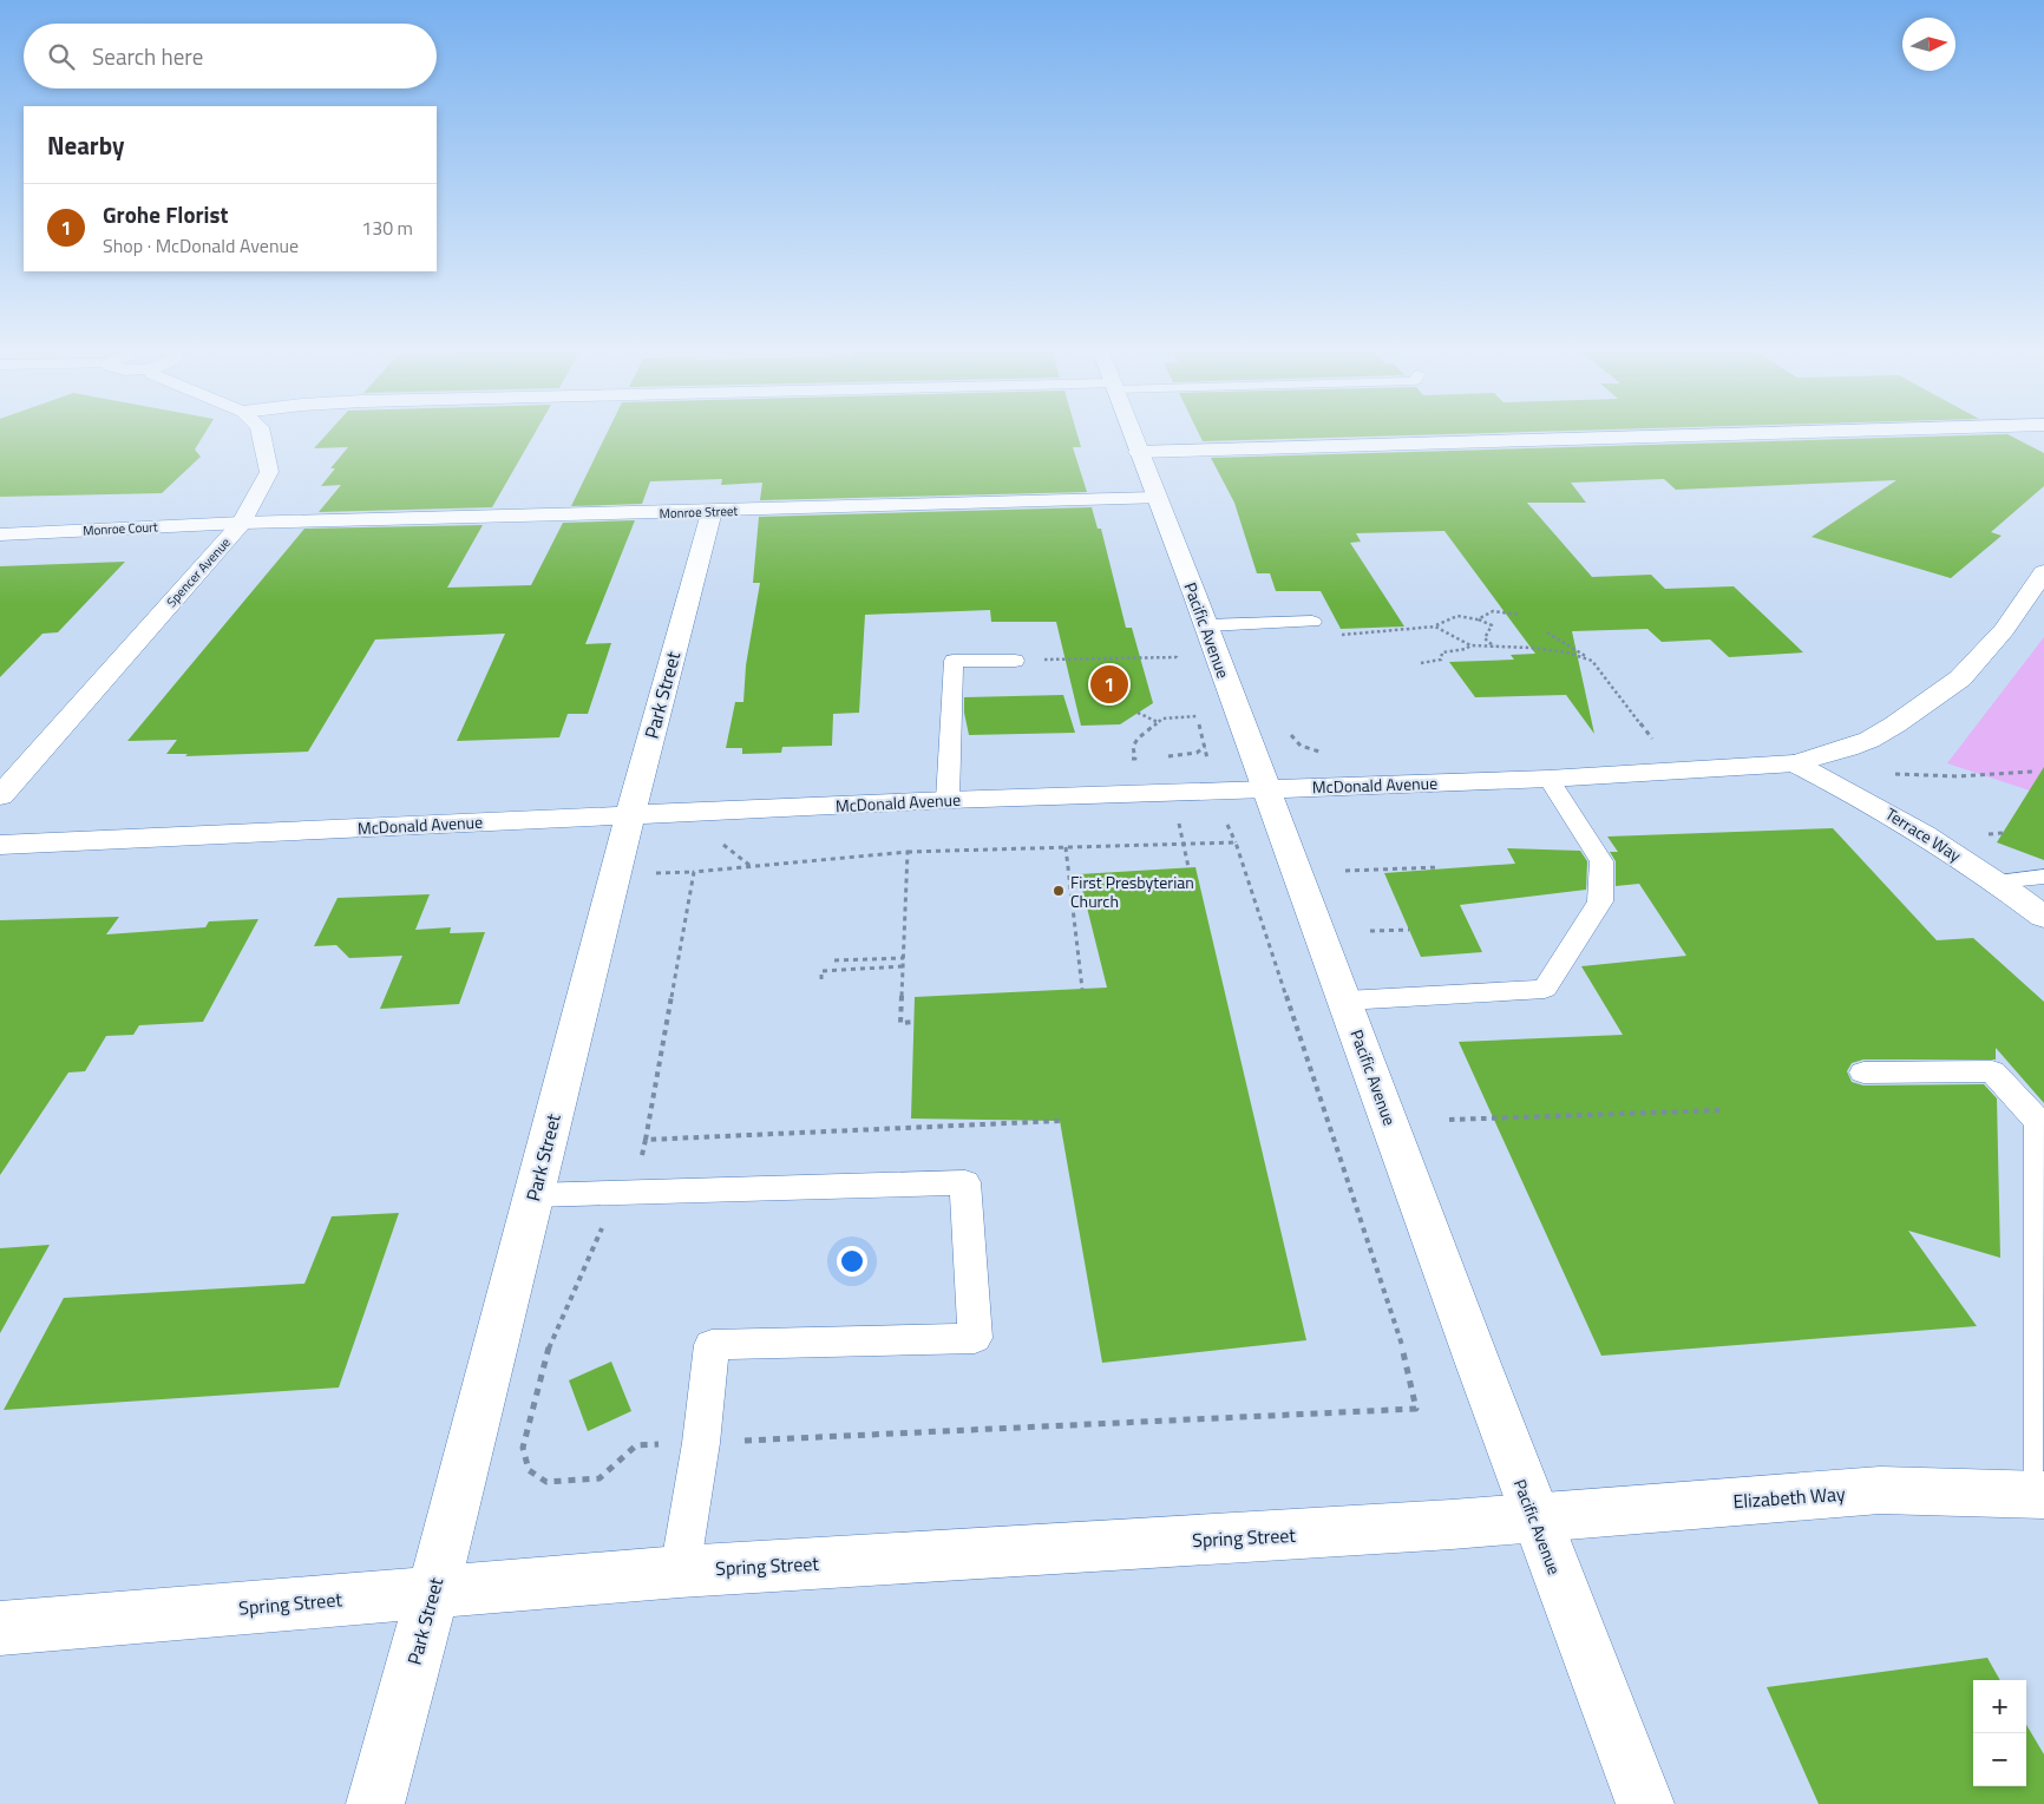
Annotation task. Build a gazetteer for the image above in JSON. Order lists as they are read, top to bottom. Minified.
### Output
{"streets":{"street":["Monroe Street","Monroe Court","Spencer Avenue","Pacific Avenue","Park Street","McDonald Avenue","Terrace Way","Elizabeth Way","Spring Street"]},"crossings":[["Monroe Street","Monroe Court"],["Monroe Street","Spencer Avenue"],["Monroe Street","Pacific Avenue"],["Monroe Street","Park Street"],["Monroe Court","Spencer Avenue"],["Pacific Avenue","McDonald Avenue"],["Pacific Avenue","Elizabeth Way"],["Pacific Avenue","Spring Street"],["Park Street","McDonald Avenue"],["Park Street","Spring Street"],["McDonald Avenue","Terrace Way"],["Elizabeth Way","Spring Street"]],"places":["First Presbyterian Church"],"north":"right","page":{"search":"Search here","heading":"Nearby","list":[{"mark":"1","name":"Grohe Florist","note":"Shop · McDonald Avenue","value":"130 m"}],"pins":"1","map_buttons":["+","−"]}}
